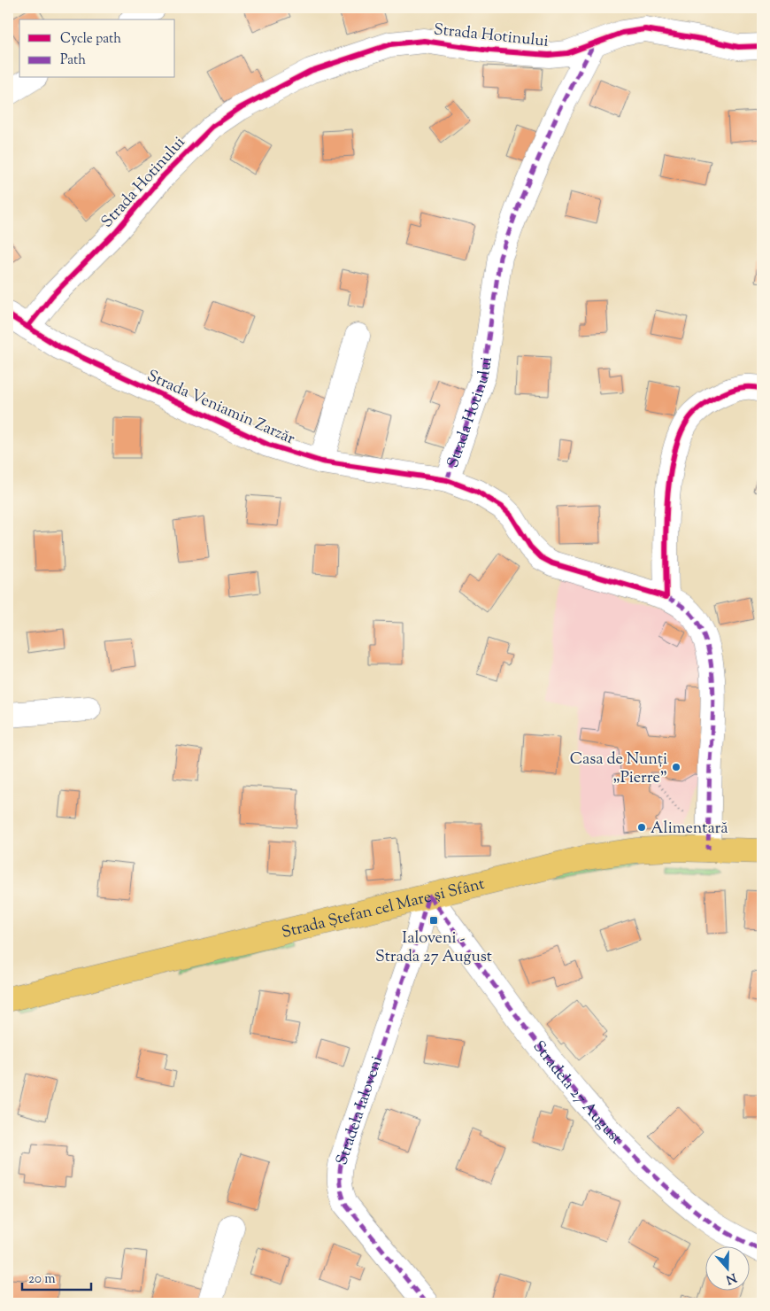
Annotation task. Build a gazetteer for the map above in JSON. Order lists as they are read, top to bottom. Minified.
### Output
{"streets":{"main road":["Strada Ștefan cel Mare și Sfânt"],"street":["Strada Hotinului","Strada Veniamin Zarzăr","Stradela 27 August","Stradela Ialoveni"]},"crossings":[["Strada Hotinului","Strada Veniamin Zarzăr"],["Strada Veniamin Zarzăr","Strada Ștefan cel Mare și Sfânt"],["Strada Ștefan cel Mare și Sfânt","Stradela 27 August"],["Strada Ștefan cel Mare și Sfânt","Stradela Ialoveni"],["Stradela 27 August","Stradela Ialoveni"]],"places":{"other":["Casa de Nunți „Pierre”","Alimentară"],"transit":["Ialoveni - Strada 27 August"]},"legend":["Cycle path","Path"],"scale_bar":"20 m","north":"bottom"}
